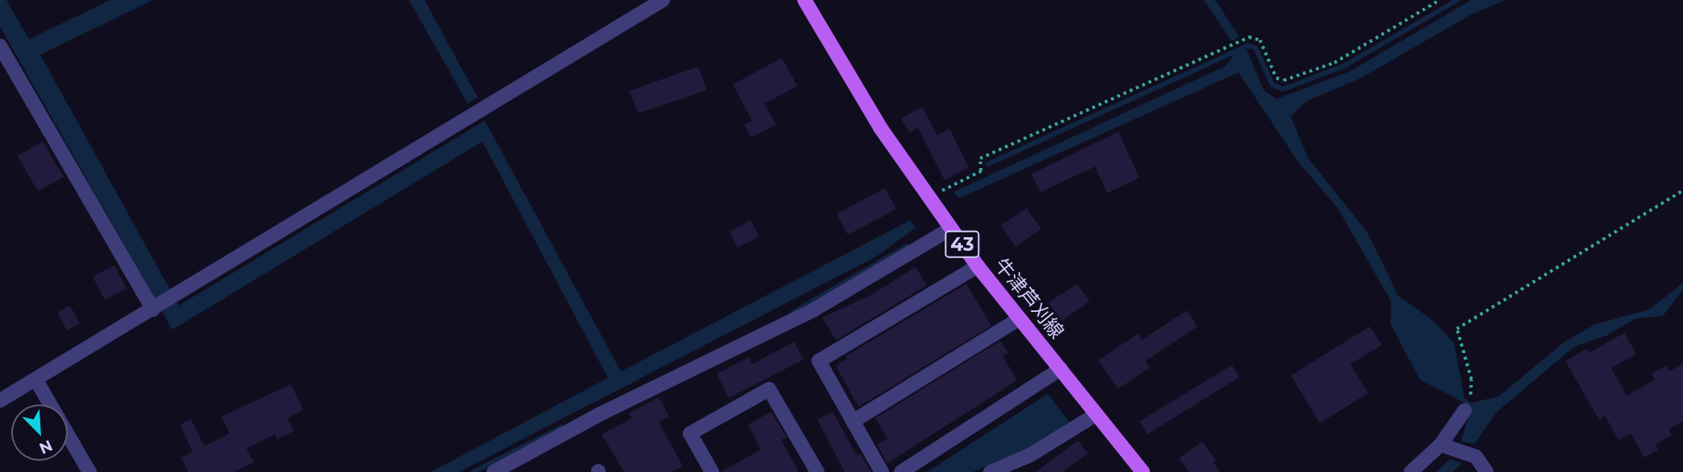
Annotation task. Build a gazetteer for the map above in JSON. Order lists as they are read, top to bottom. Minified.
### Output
{"streets":{"main road":["43","牛津芦刈線"]},"north":"bottom right"}
